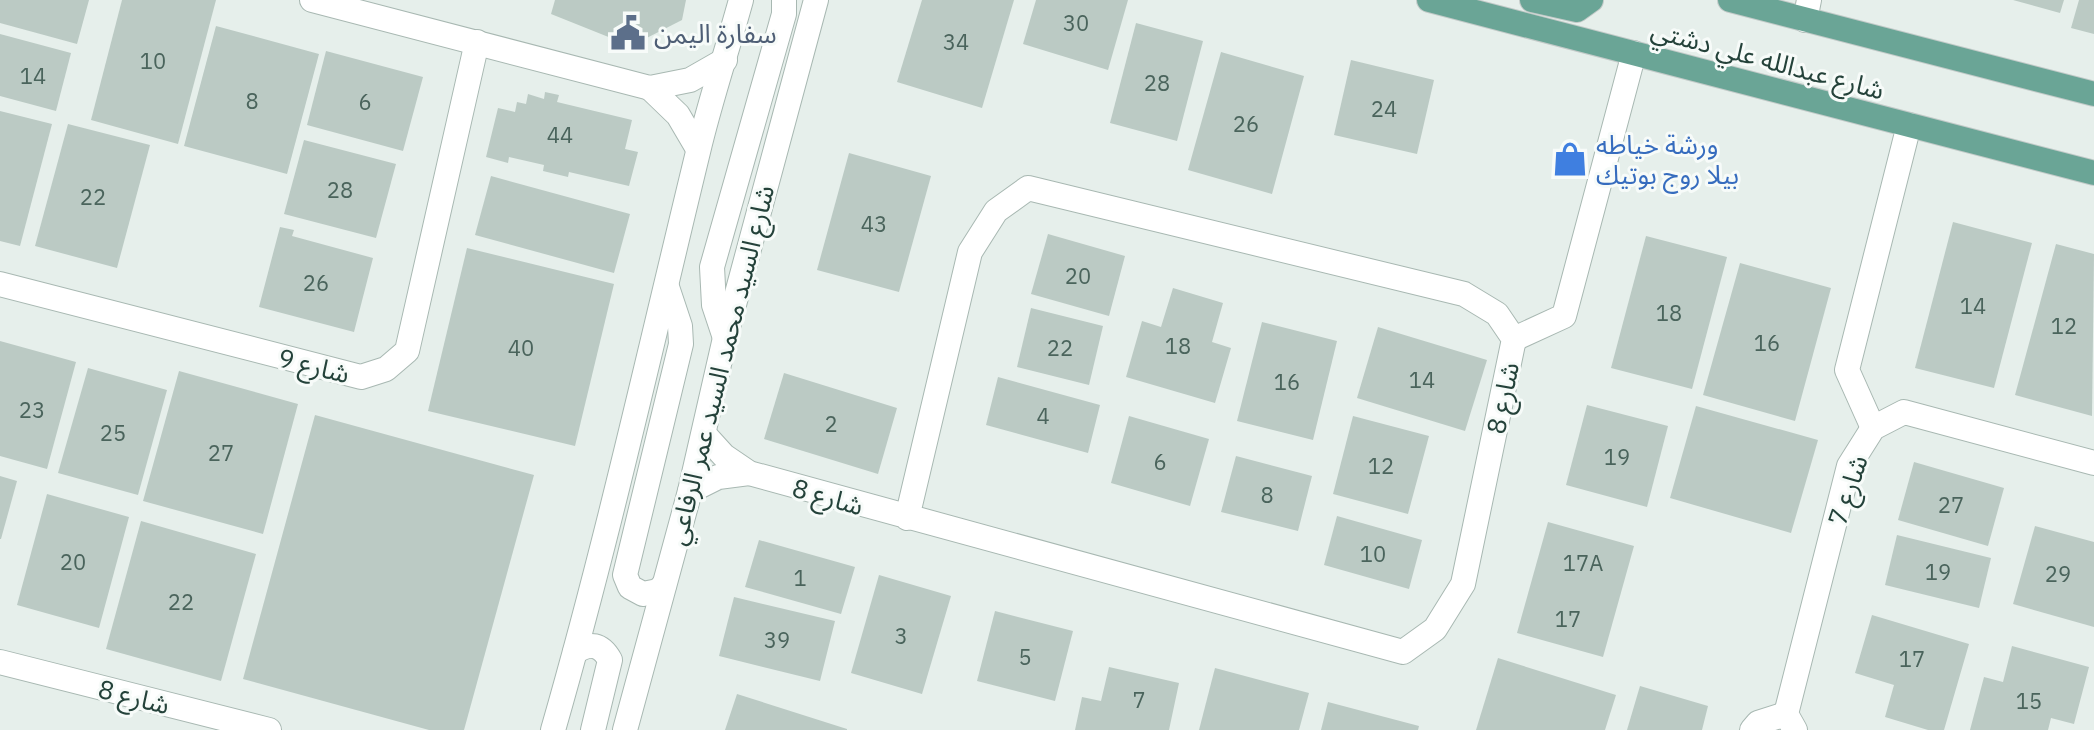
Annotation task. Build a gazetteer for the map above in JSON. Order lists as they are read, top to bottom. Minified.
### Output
{"streets":{"main road":["شارع عبدالله علي دشتي"],"street":["شارع 9","شارع السيد محمد السيد عمر الرفاعي","شارع 8","شارع 7"]},"crossings":[["شارع السيد محمد السيد عمر الرفاعي","شارع 8"]],"places":{"public building":["سفارة اليمن"],"shop":["ورشة خياطه بيلا روج بوتيك"]},"house_numbers":["30","34","10","14","28","8","6","24","26","44","28","22","43","20","26","14","18","12","16","18","40","22","14","16","23","4","2","25","27","19","6","12","8","27","10","20","17A","19","29","1","22","17","3","39","5","17","7","15"]}
